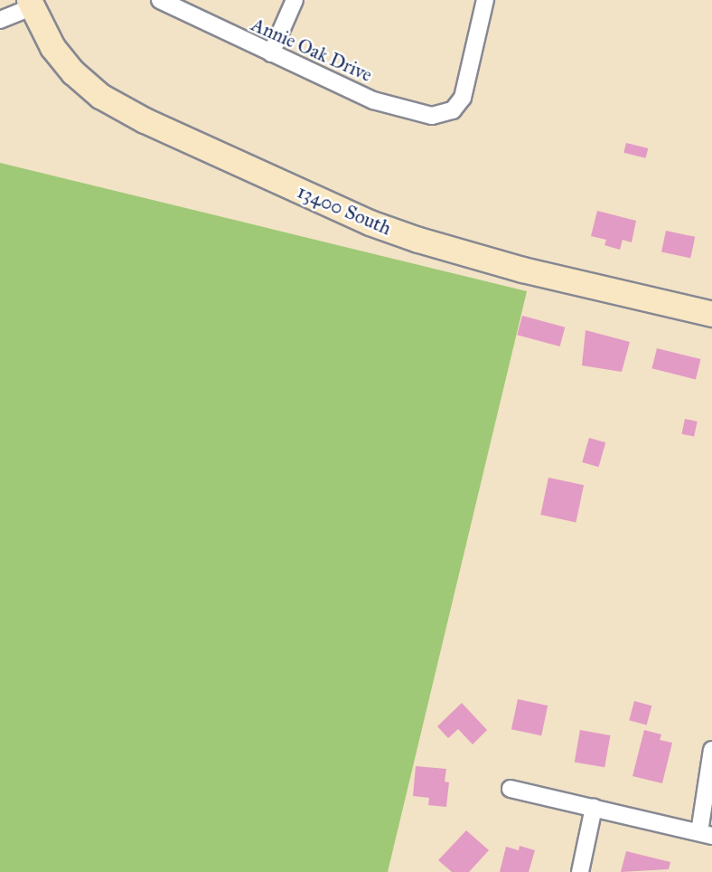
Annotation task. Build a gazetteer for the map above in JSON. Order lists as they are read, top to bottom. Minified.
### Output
{"streets":{"street":["Annie Oak Drive","13400 South"]}}
